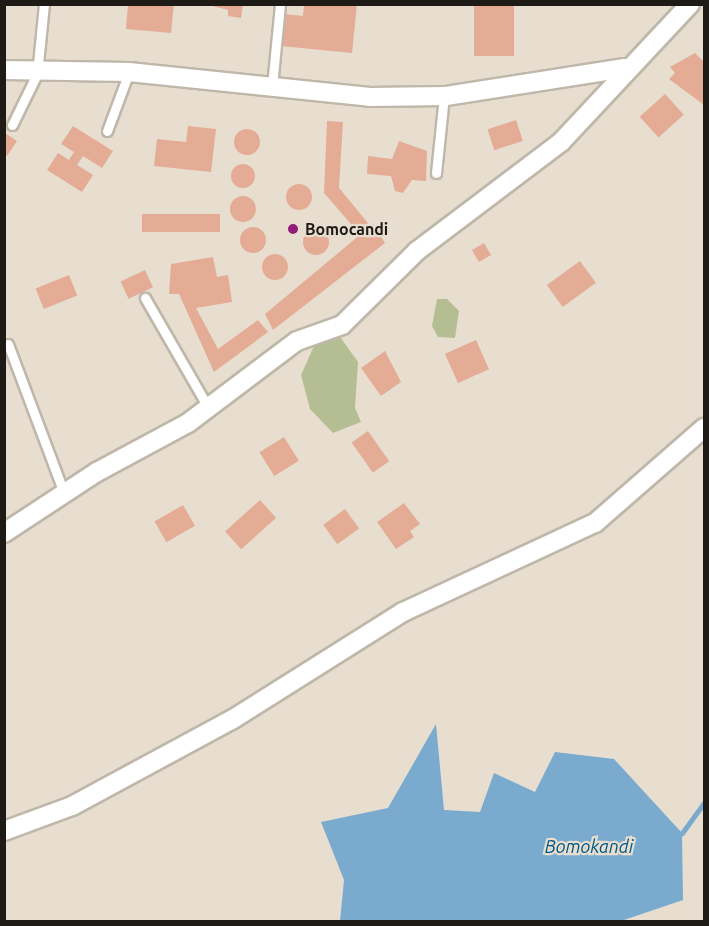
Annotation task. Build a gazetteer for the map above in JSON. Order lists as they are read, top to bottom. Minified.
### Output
{"water":["Bomokandi"],"places":["Bomocandi"]}
